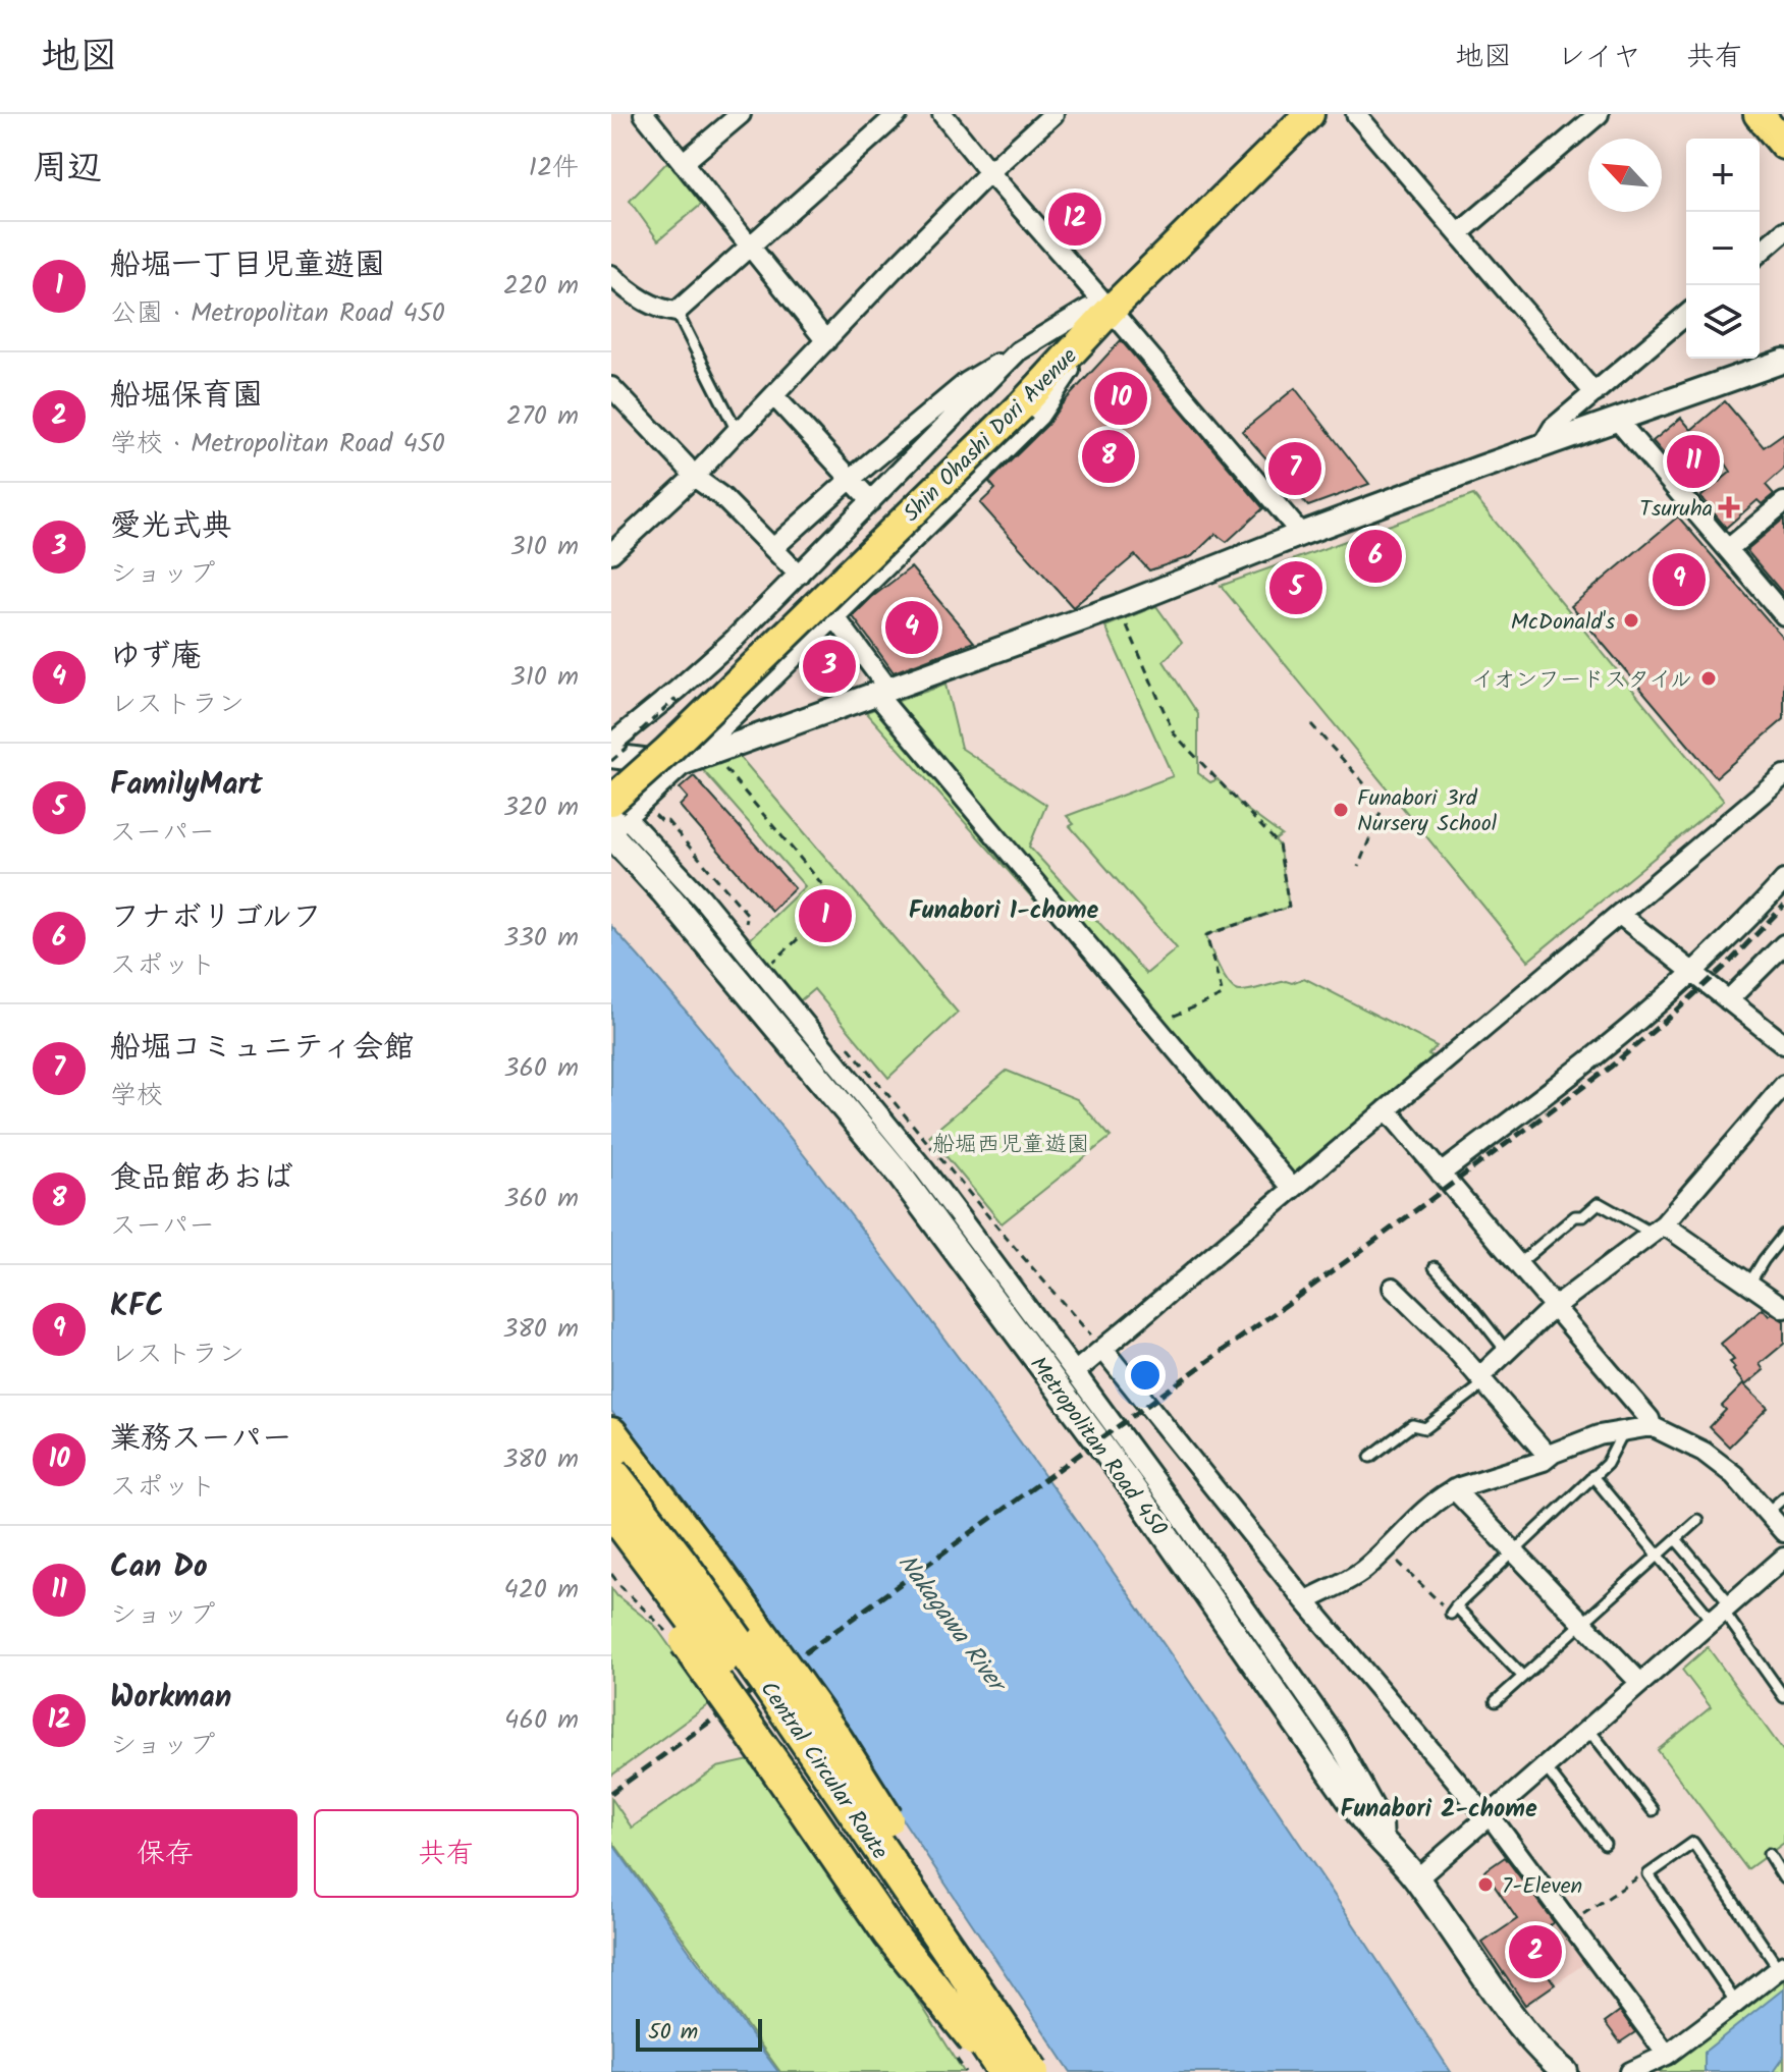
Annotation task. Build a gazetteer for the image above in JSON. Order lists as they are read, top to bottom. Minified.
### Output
{"streets":{"highway":["Central Circular Route"],"main road":["Shin Ohashi Dori Avenue","Metropolitan Road 450"]},"districts":["Funabori 1-chome","Funabori 2-chome"],"water":["Nakagawa River"],"parks":["船堀西児童遊園"],"places":{"health":["Tsuruha"],"other":["McDonald's","イオンフードスタイル","Funabori 3rd Nursery School","7-Eleven"]},"scale_bar":"50 m","north":"top left","page":{"header":"地図","nav":["地図","レイヤ","共有"],"heading":["周辺","12件"],"map_buttons":["+","−"],"pins":["12","10","8","11","7","6","9","5","4","3","1","2"],"list":[{"mark":"1","name":"船堀一丁目児童遊園","note":"公園 · Metropolitan Road 450","value":"220 m"},{"mark":"2","name":"船堀保育園","note":"学校 · Metropolitan Road 450","value":"270 m"},{"mark":"3","name":"愛光式典","note":"ショップ","value":"310 m"},{"mark":"4","name":"ゆず庵","note":"レストラン","value":"310 m"},{"mark":"5","name":"FamilyMart","note":"スーパー","value":"320 m"},{"mark":"6","name":"フナボリゴルフ","note":"スポット","value":"330 m"},{"mark":"7","name":"船堀コミュニティ会館","note":"学校","value":"360 m"},{"mark":"8","name":"食品館あおば","note":"スーパー","value":"360 m"},{"mark":"9","name":"KFC","note":"レストラン","value":"380 m"},{"mark":"10","name":"業務スーパー","note":"スポット","value":"380 m"},{"mark":"11","name":"Can Do","note":"ショップ","value":"420 m"},{"mark":"12","name":"Workman","note":"ショップ","value":"460 m"}],"buttons":["保存","共有"],"scale":"50 m"}}
